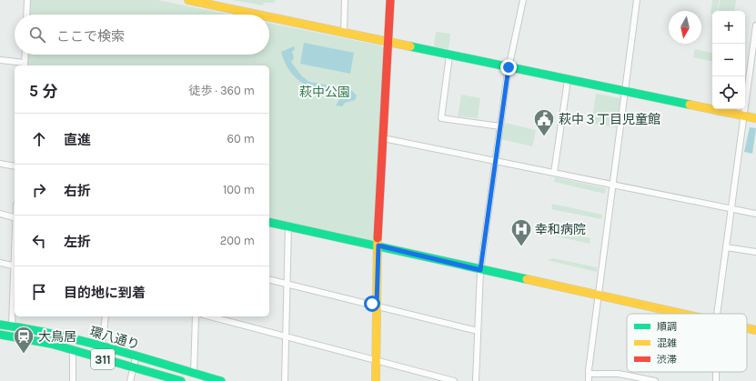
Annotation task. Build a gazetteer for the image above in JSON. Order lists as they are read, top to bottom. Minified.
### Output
{"streets":{"street":["環八通り","311"]},"parks":["萩中公園"],"places":{"public building":["萩中３丁目児童館"],"hospital":["幸和病院"],"station":["大鳥居"]},"legend":["順調","混雑","渋滞"],"north":"bottom","page":{"map_buttons":["+","−"],"search":"ここで検索","heading":["5 分","徒歩 · 360 m"],"list":[["直進","60 m"],["右折","100 m"],["左折","200 m"],"目的地に到着"]}}
